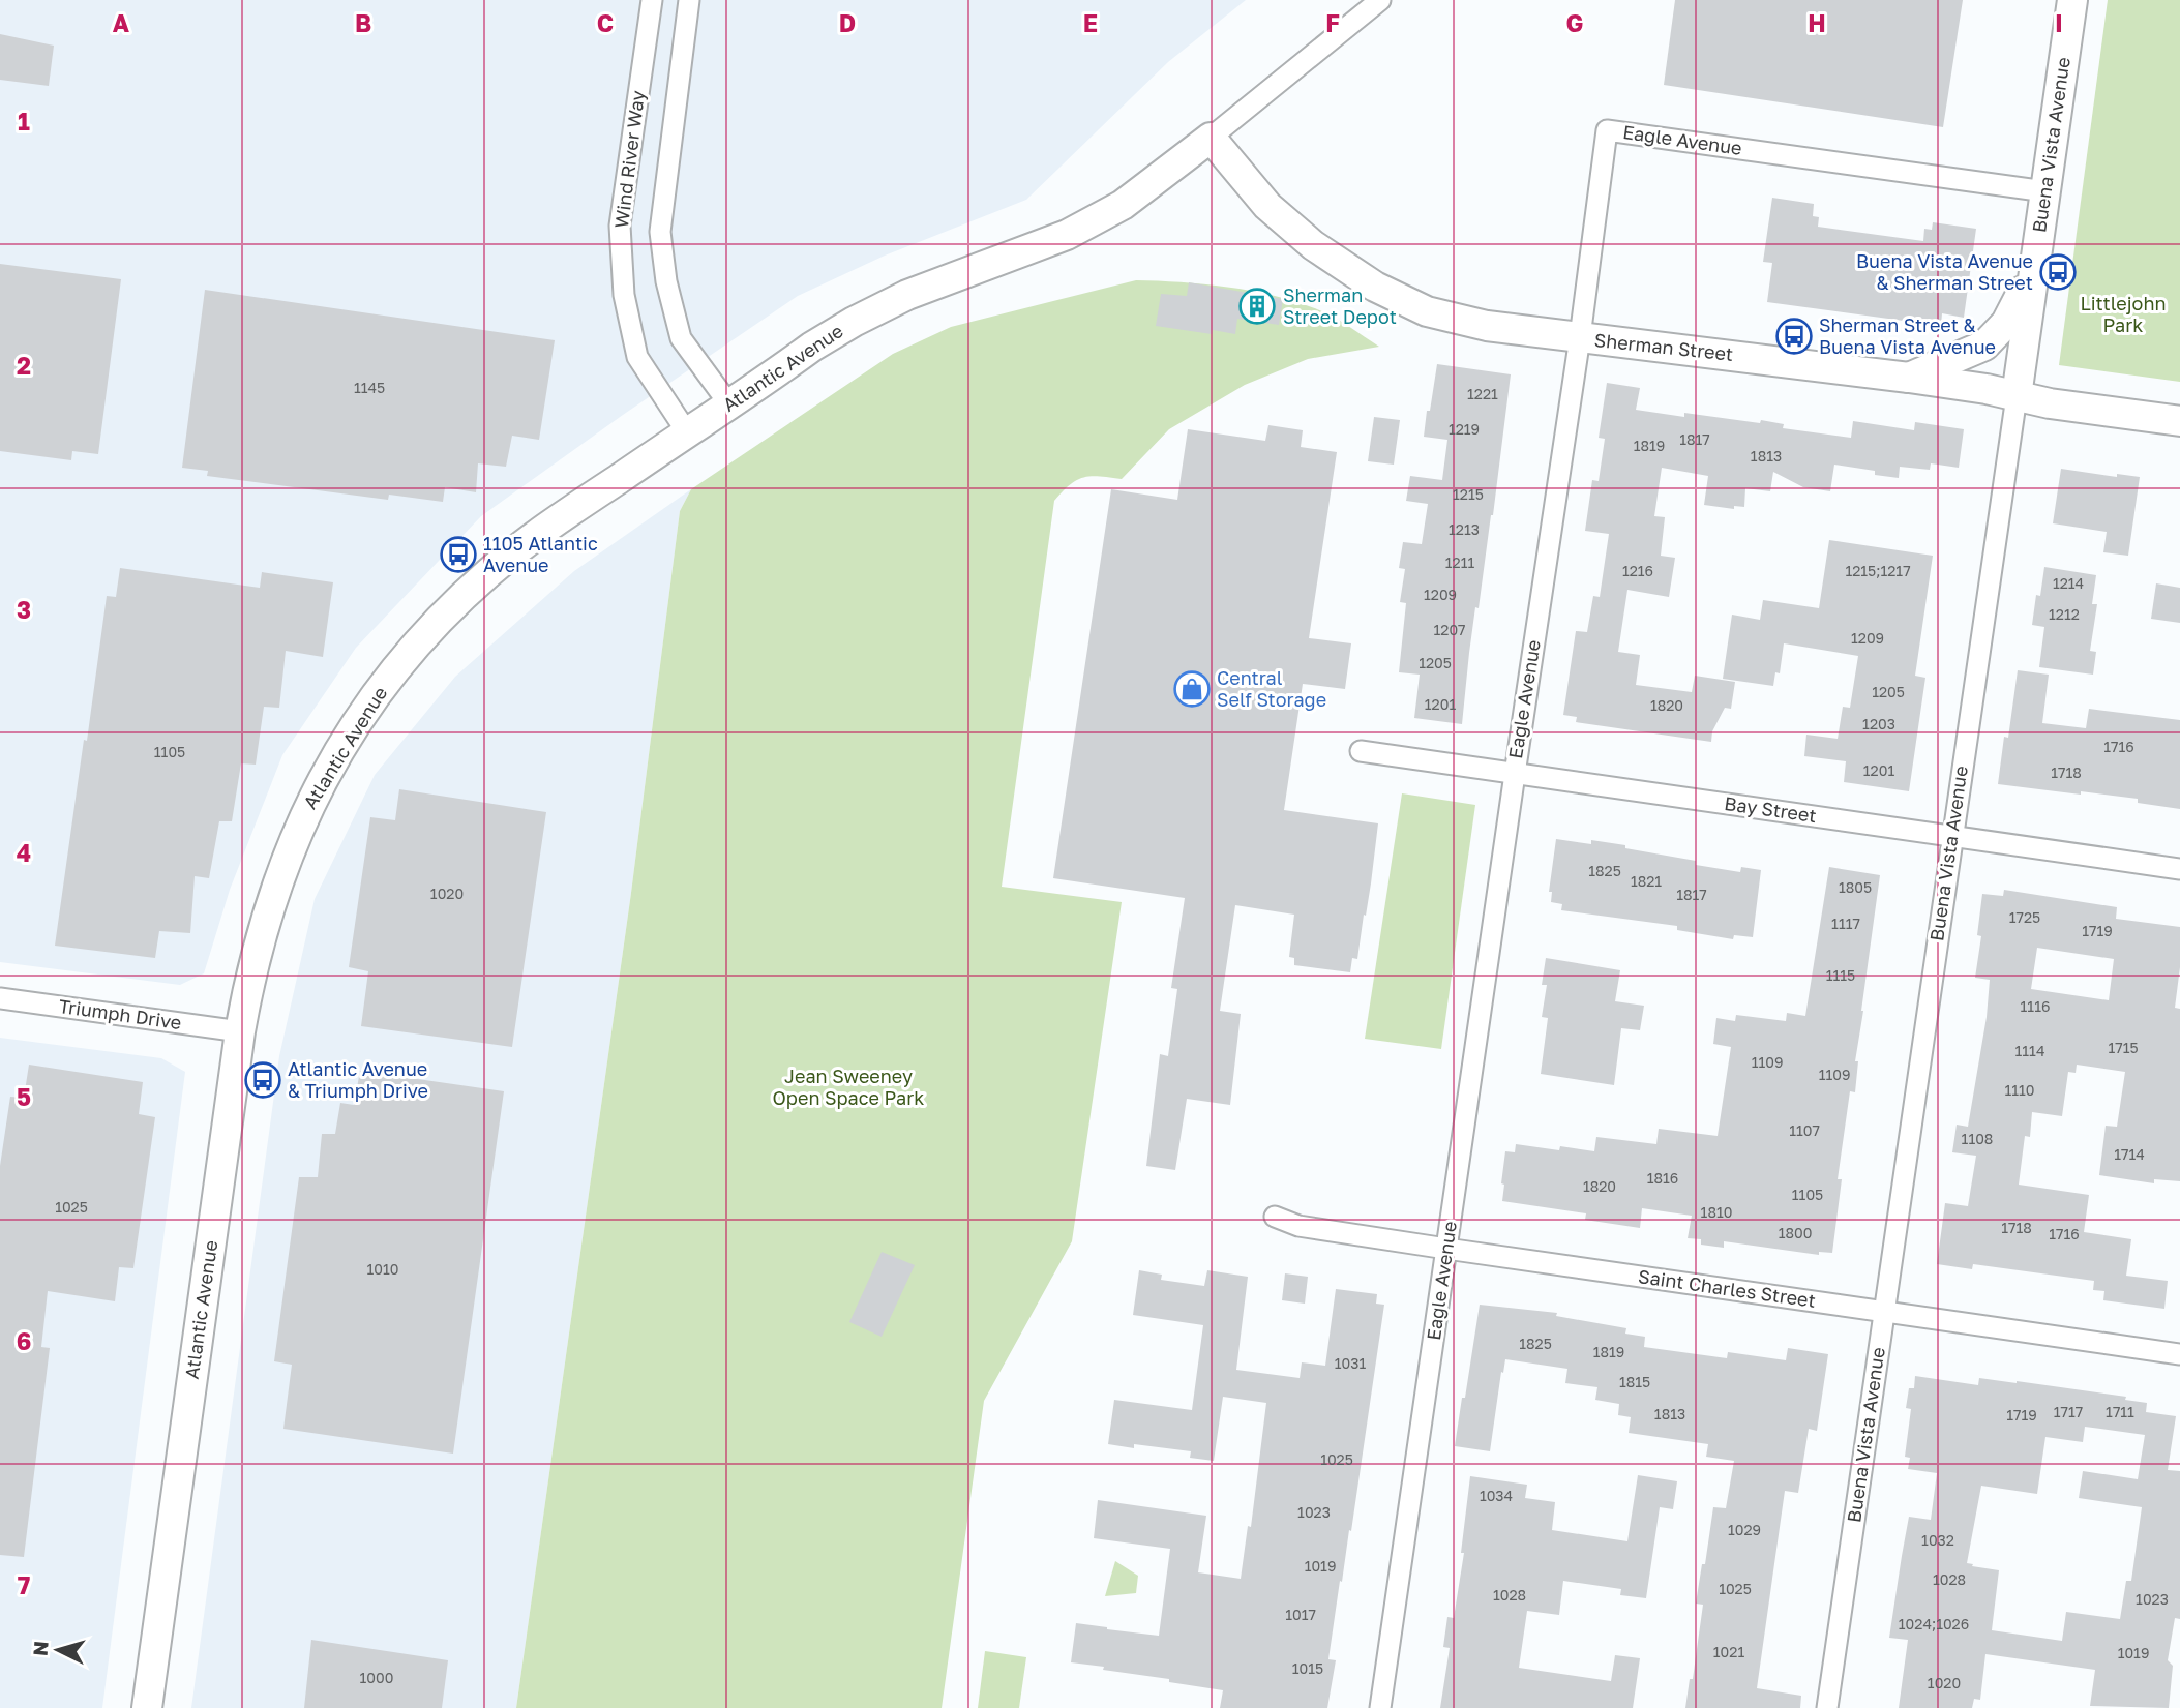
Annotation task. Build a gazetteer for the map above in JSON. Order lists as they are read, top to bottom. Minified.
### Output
{"streets":{"street":["Eagle Avenue","Buena Vista Avenue","Wind River Way","Sherman Street","Atlantic Avenue","Bay Street","Triumph Drive","Saint Charles Street"]},"crossings":[["Eagle Avenue","Buena Vista Avenue"],["Eagle Avenue","Sherman Street"],["Eagle Avenue","Bay Street"],["Eagle Avenue","Saint Charles Street"],["Buena Vista Avenue","Sherman Street"],["Buena Vista Avenue","Bay Street"],["Buena Vista Avenue","Saint Charles Street"],["Wind River Way","Atlantic Avenue"],["Sherman Street","Atlantic Avenue"],["Atlantic Avenue","Triumph Drive"]],"parks":["Littlejohn Park","Jean Sweeney Open Space Park"],"places":{"bus stop":["Buena Vista Avenue & Sherman Street","Sherman Street & Buena Vista Avenue","1105 Atlantic Avenue","Atlantic Avenue & Triumph Drive"],"building":["Sherman Street Depot"],"shop":["Central Self Storage"]},"house_numbers":["1145","1221","1219","1817","1819","1813","1215","1213","1211","1216","1215;1217","1214","1209","1212","1207","1209","1205","1205","1201","1820","1203","1716","1105","1201","1718","1825","1821","1805","1020","1817","1725","1117","1719","1115","1116","1715","1114","1109","1109","1110","1107","1108","1714","1816","1820","1105","1025","1810","1718","1800","1716","1010","1825","1819","1031","1815","1717","1711","1813","1719","1025","1034","1023","1029","1032","1019","1028","1025","1028","1023","1017","1024;1026","1021","1019","1015","1000","1020"],"north":"left","grid":{"columns":["A","B","C","D","E","F","G","H","I"],"rows":["1","2","3","4","5","6","7"]}}
